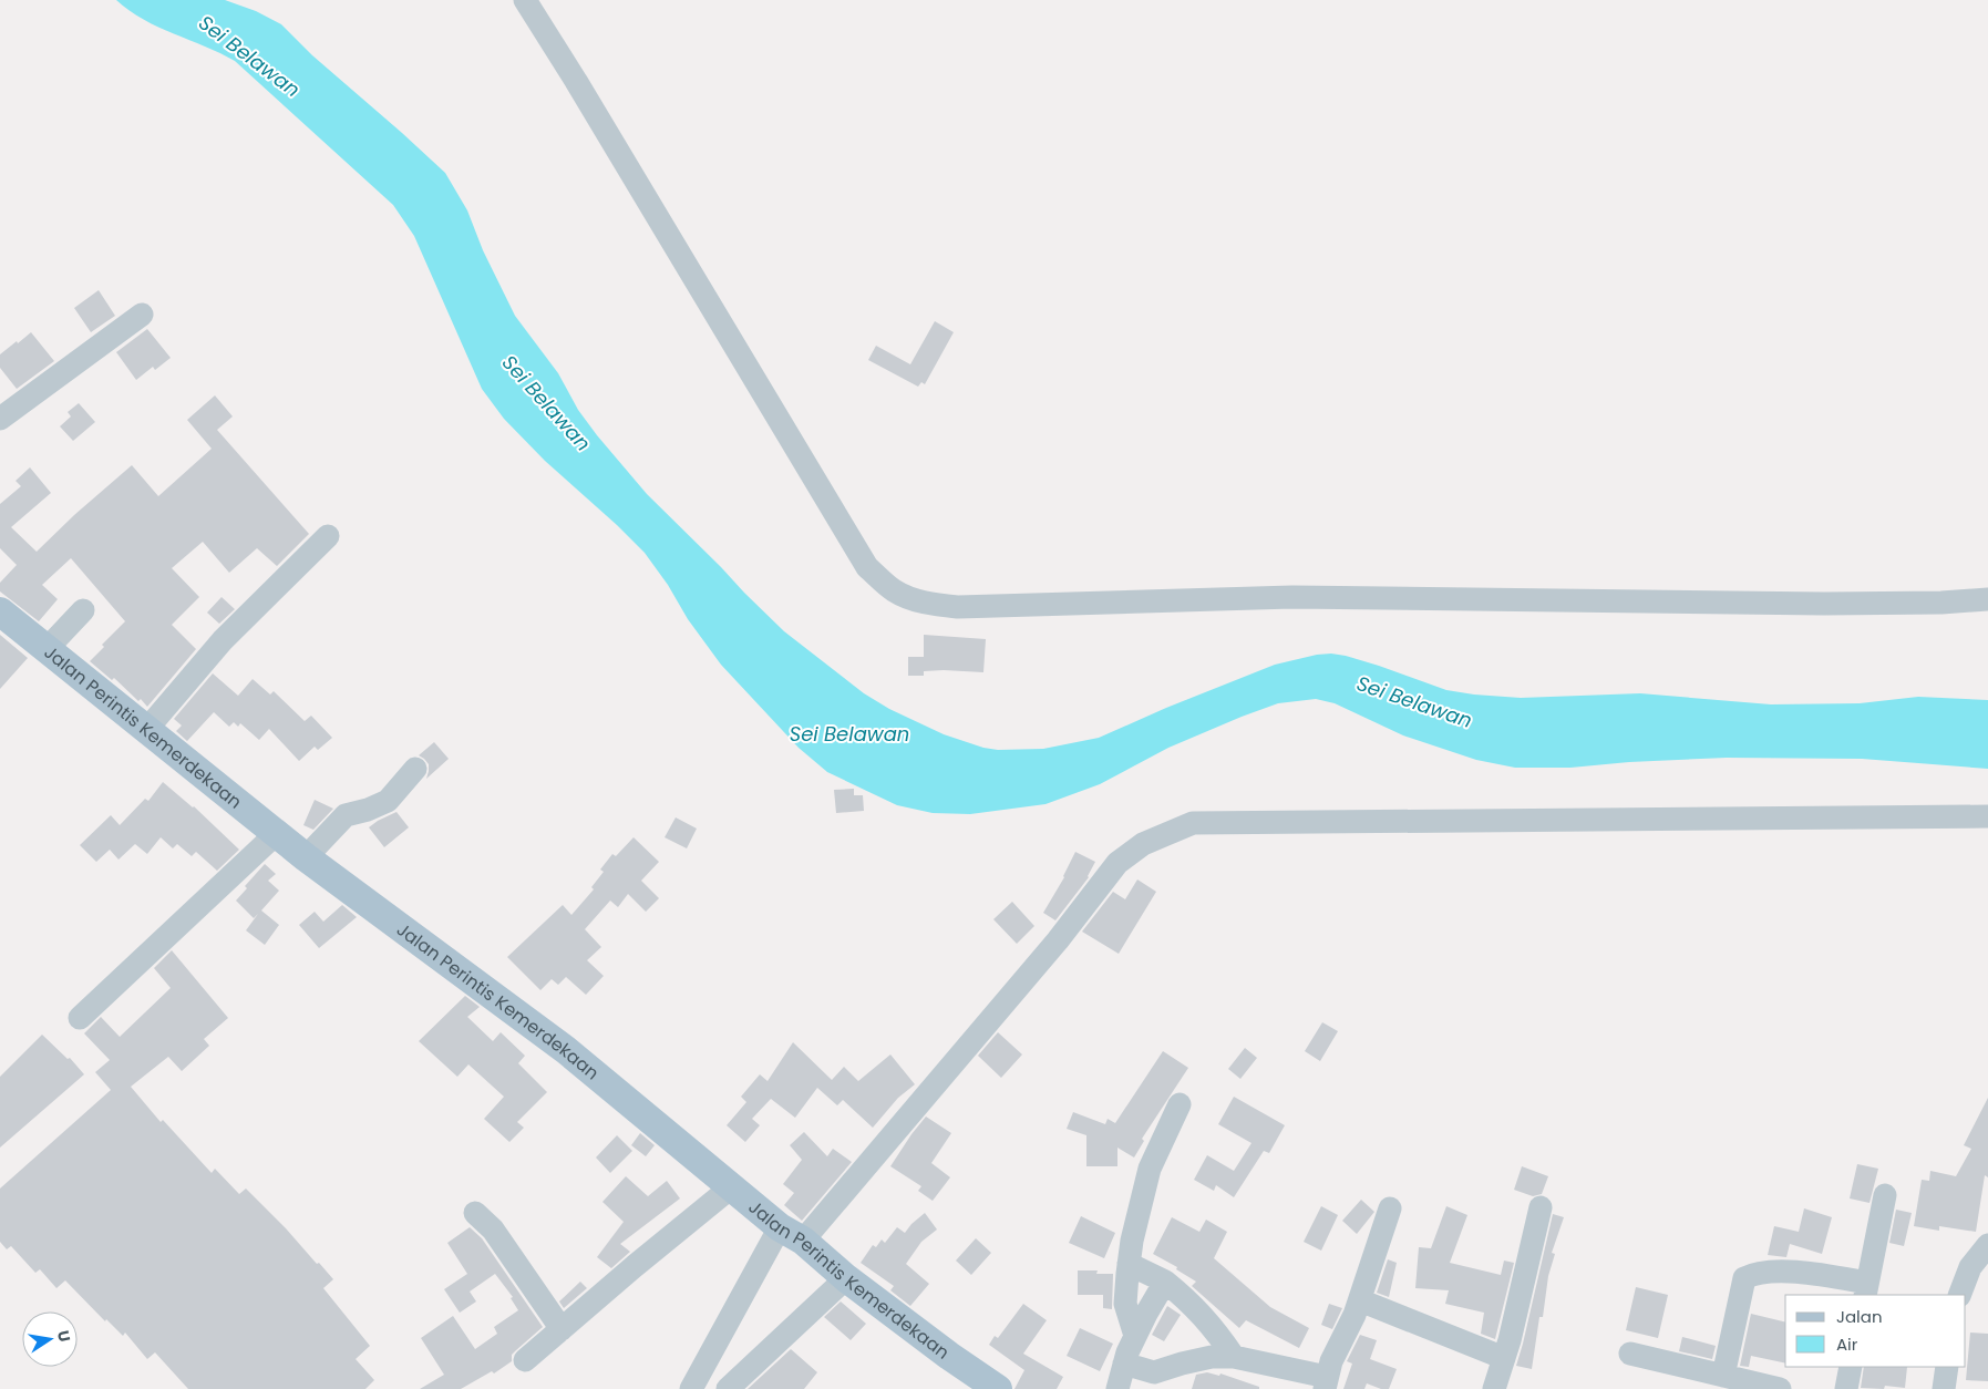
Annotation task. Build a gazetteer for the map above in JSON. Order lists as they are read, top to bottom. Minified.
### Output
{"streets":{"main road":["Jalan Perintis Kemerdekaan"]},"water":["Sei Belawan"],"legend":["Jalan","Air"],"north":"right"}
